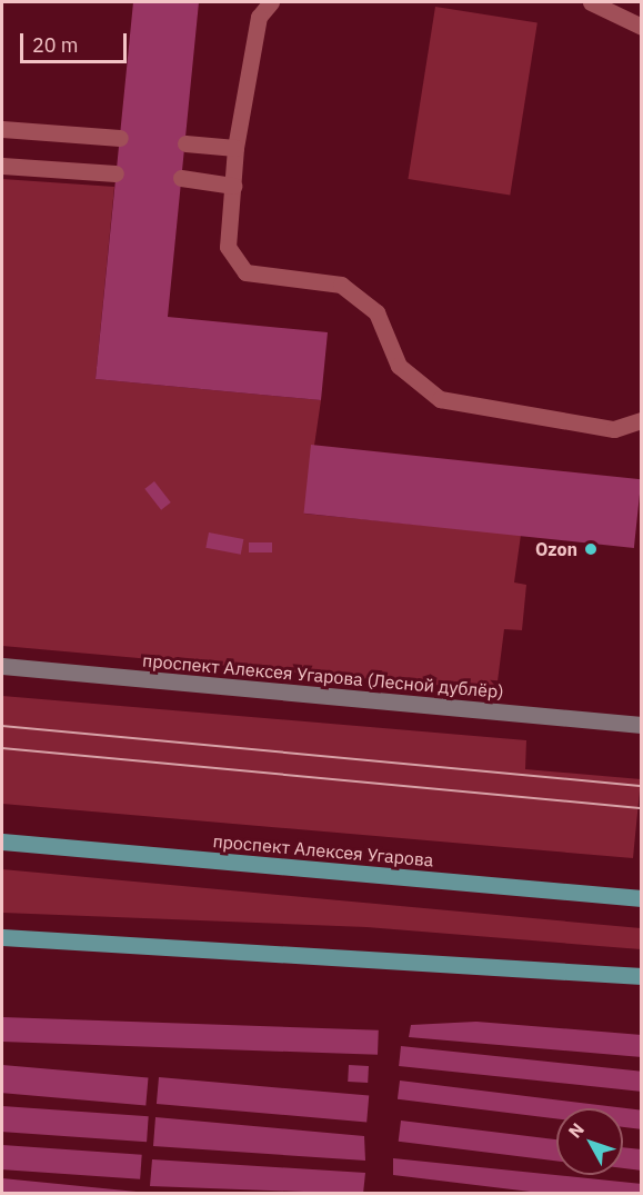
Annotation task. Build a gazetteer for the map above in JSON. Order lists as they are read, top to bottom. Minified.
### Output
{"streets":{"main road":["проспект Алексея Угарова"],"street":["проспект Алексея Угарова (Лесной дублёр)"]},"places":["Ozon"],"scale_bar":"20 m","north":"top left"}
